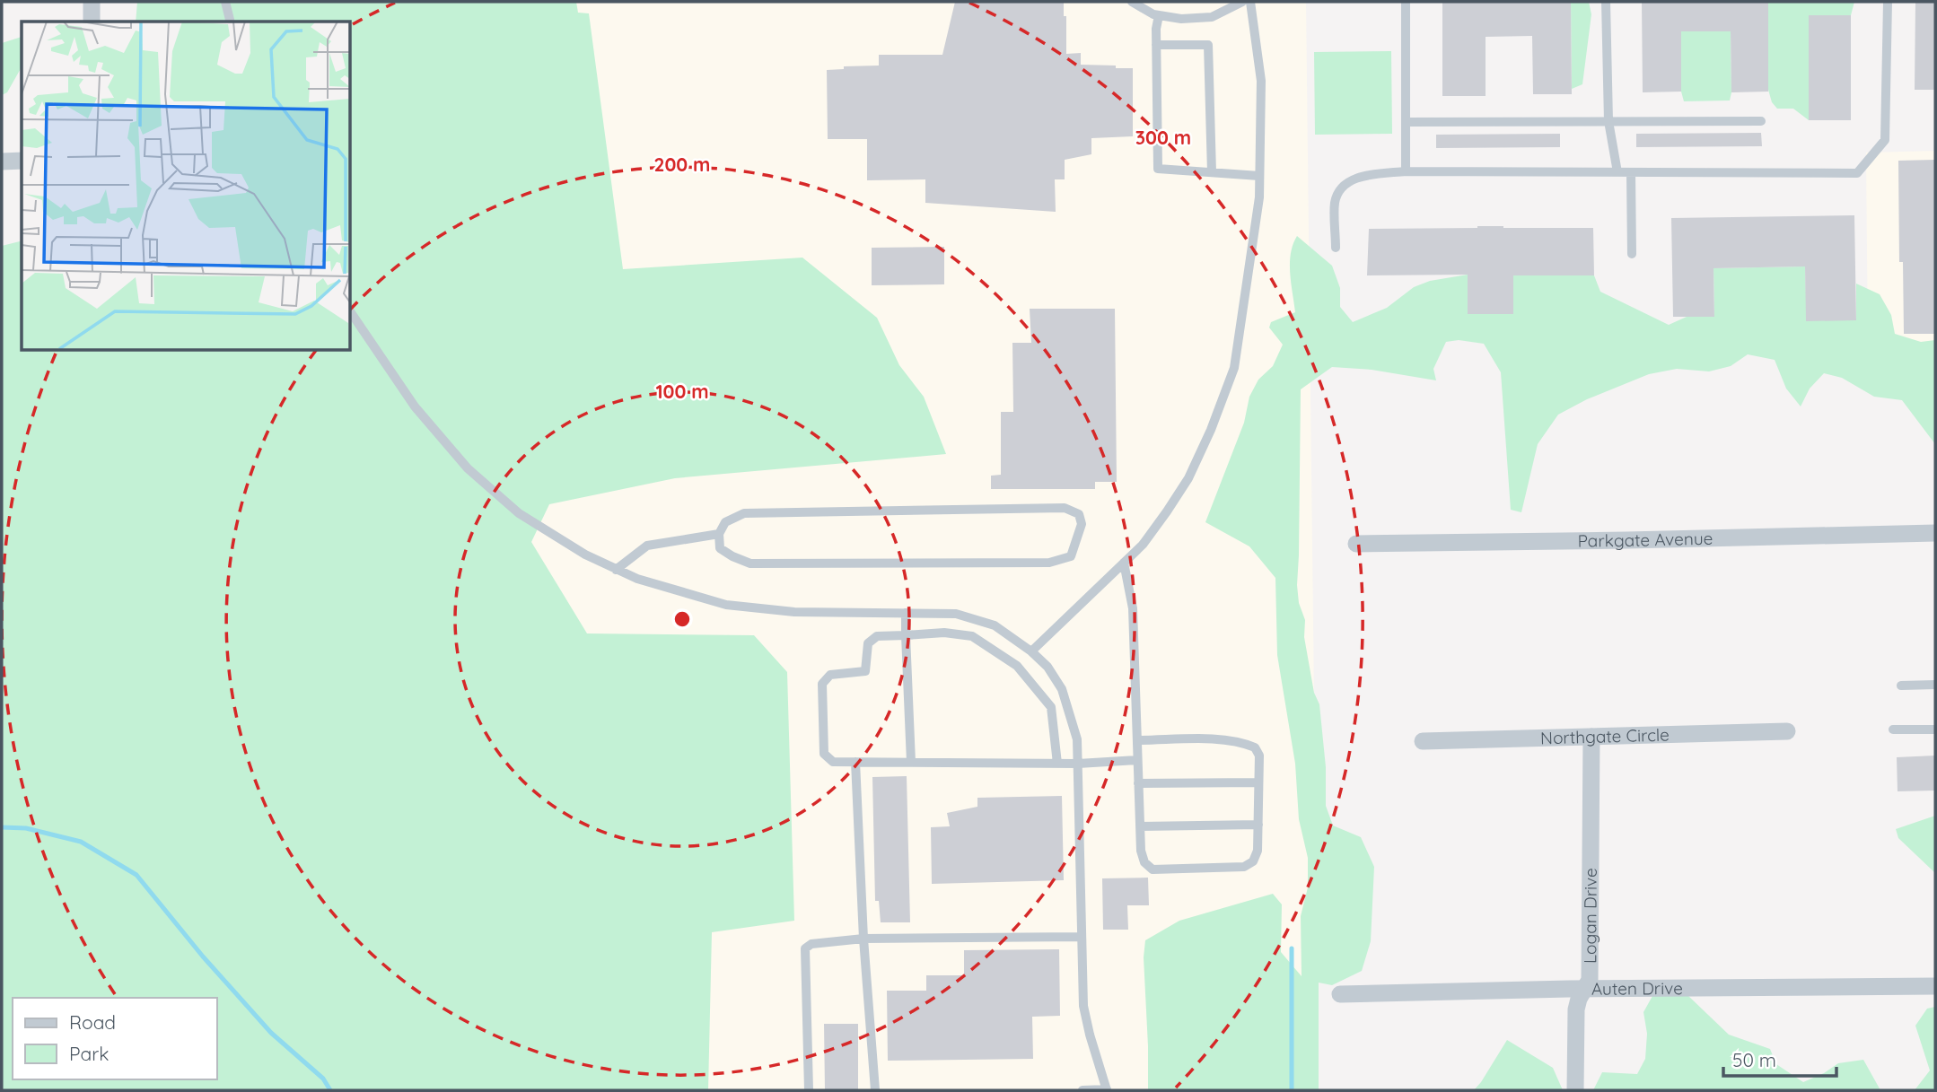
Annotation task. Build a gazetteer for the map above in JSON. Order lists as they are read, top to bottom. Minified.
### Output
{"streets":{"street":["Parkgate Avenue","Northgate Circle","Logan Drive","Auten Drive"]},"crossings":[["Northgate Circle","Logan Drive"],["Logan Drive","Auten Drive"]],"legend":["Road","Park"],"scale_bar":"50 m","rings":["300 m","200 m","100 m"]}
